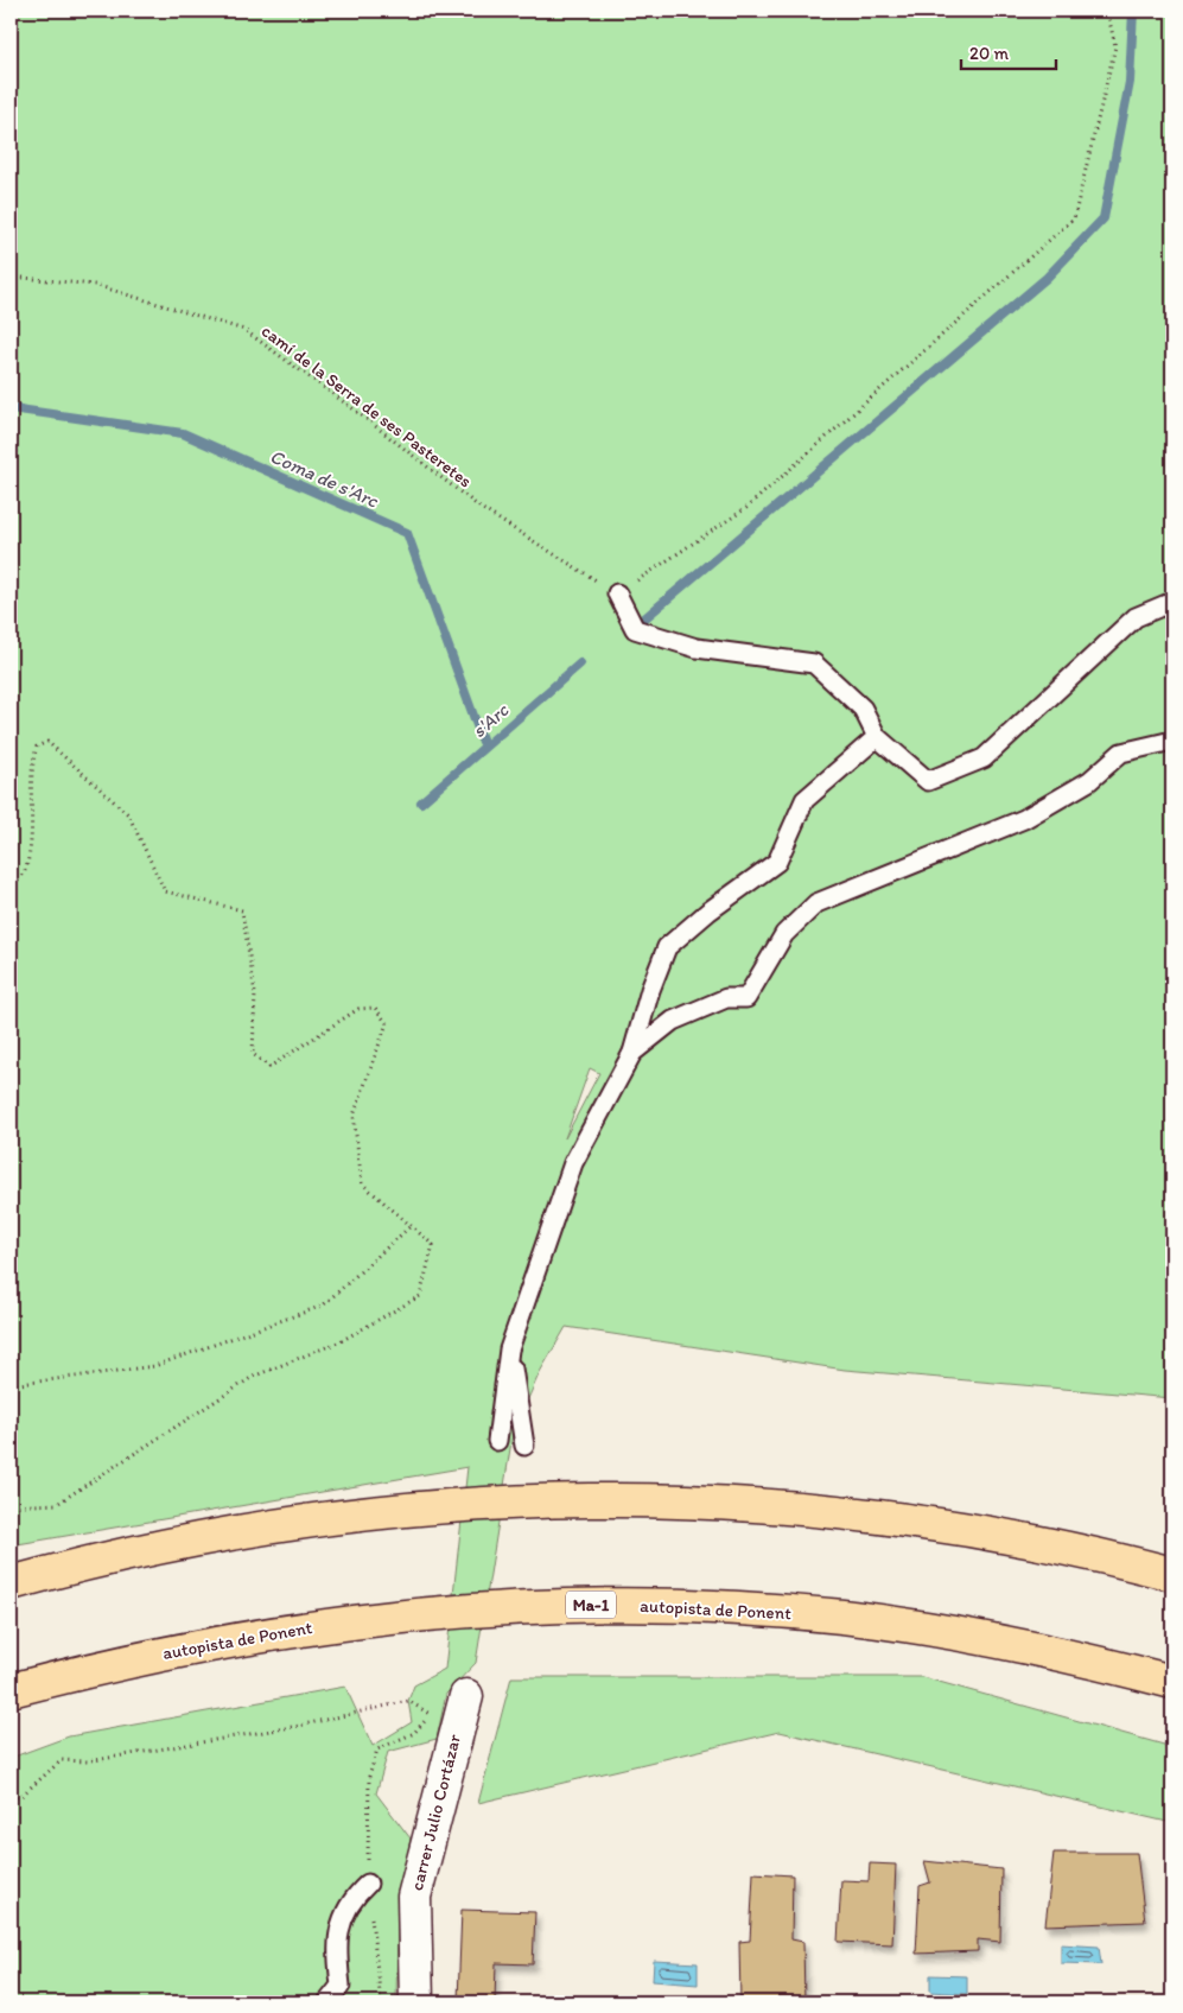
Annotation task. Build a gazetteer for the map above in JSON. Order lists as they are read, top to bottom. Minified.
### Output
{"streets":{"highway":["Ma-1","autopista de Ponent"],"street":["carrer Julio Cortázar"],"path":["camí de la Serra de ses Pasteretes"]},"water":["Coma de s'Arc","s'Arc"],"scale_bar":"20 m"}
